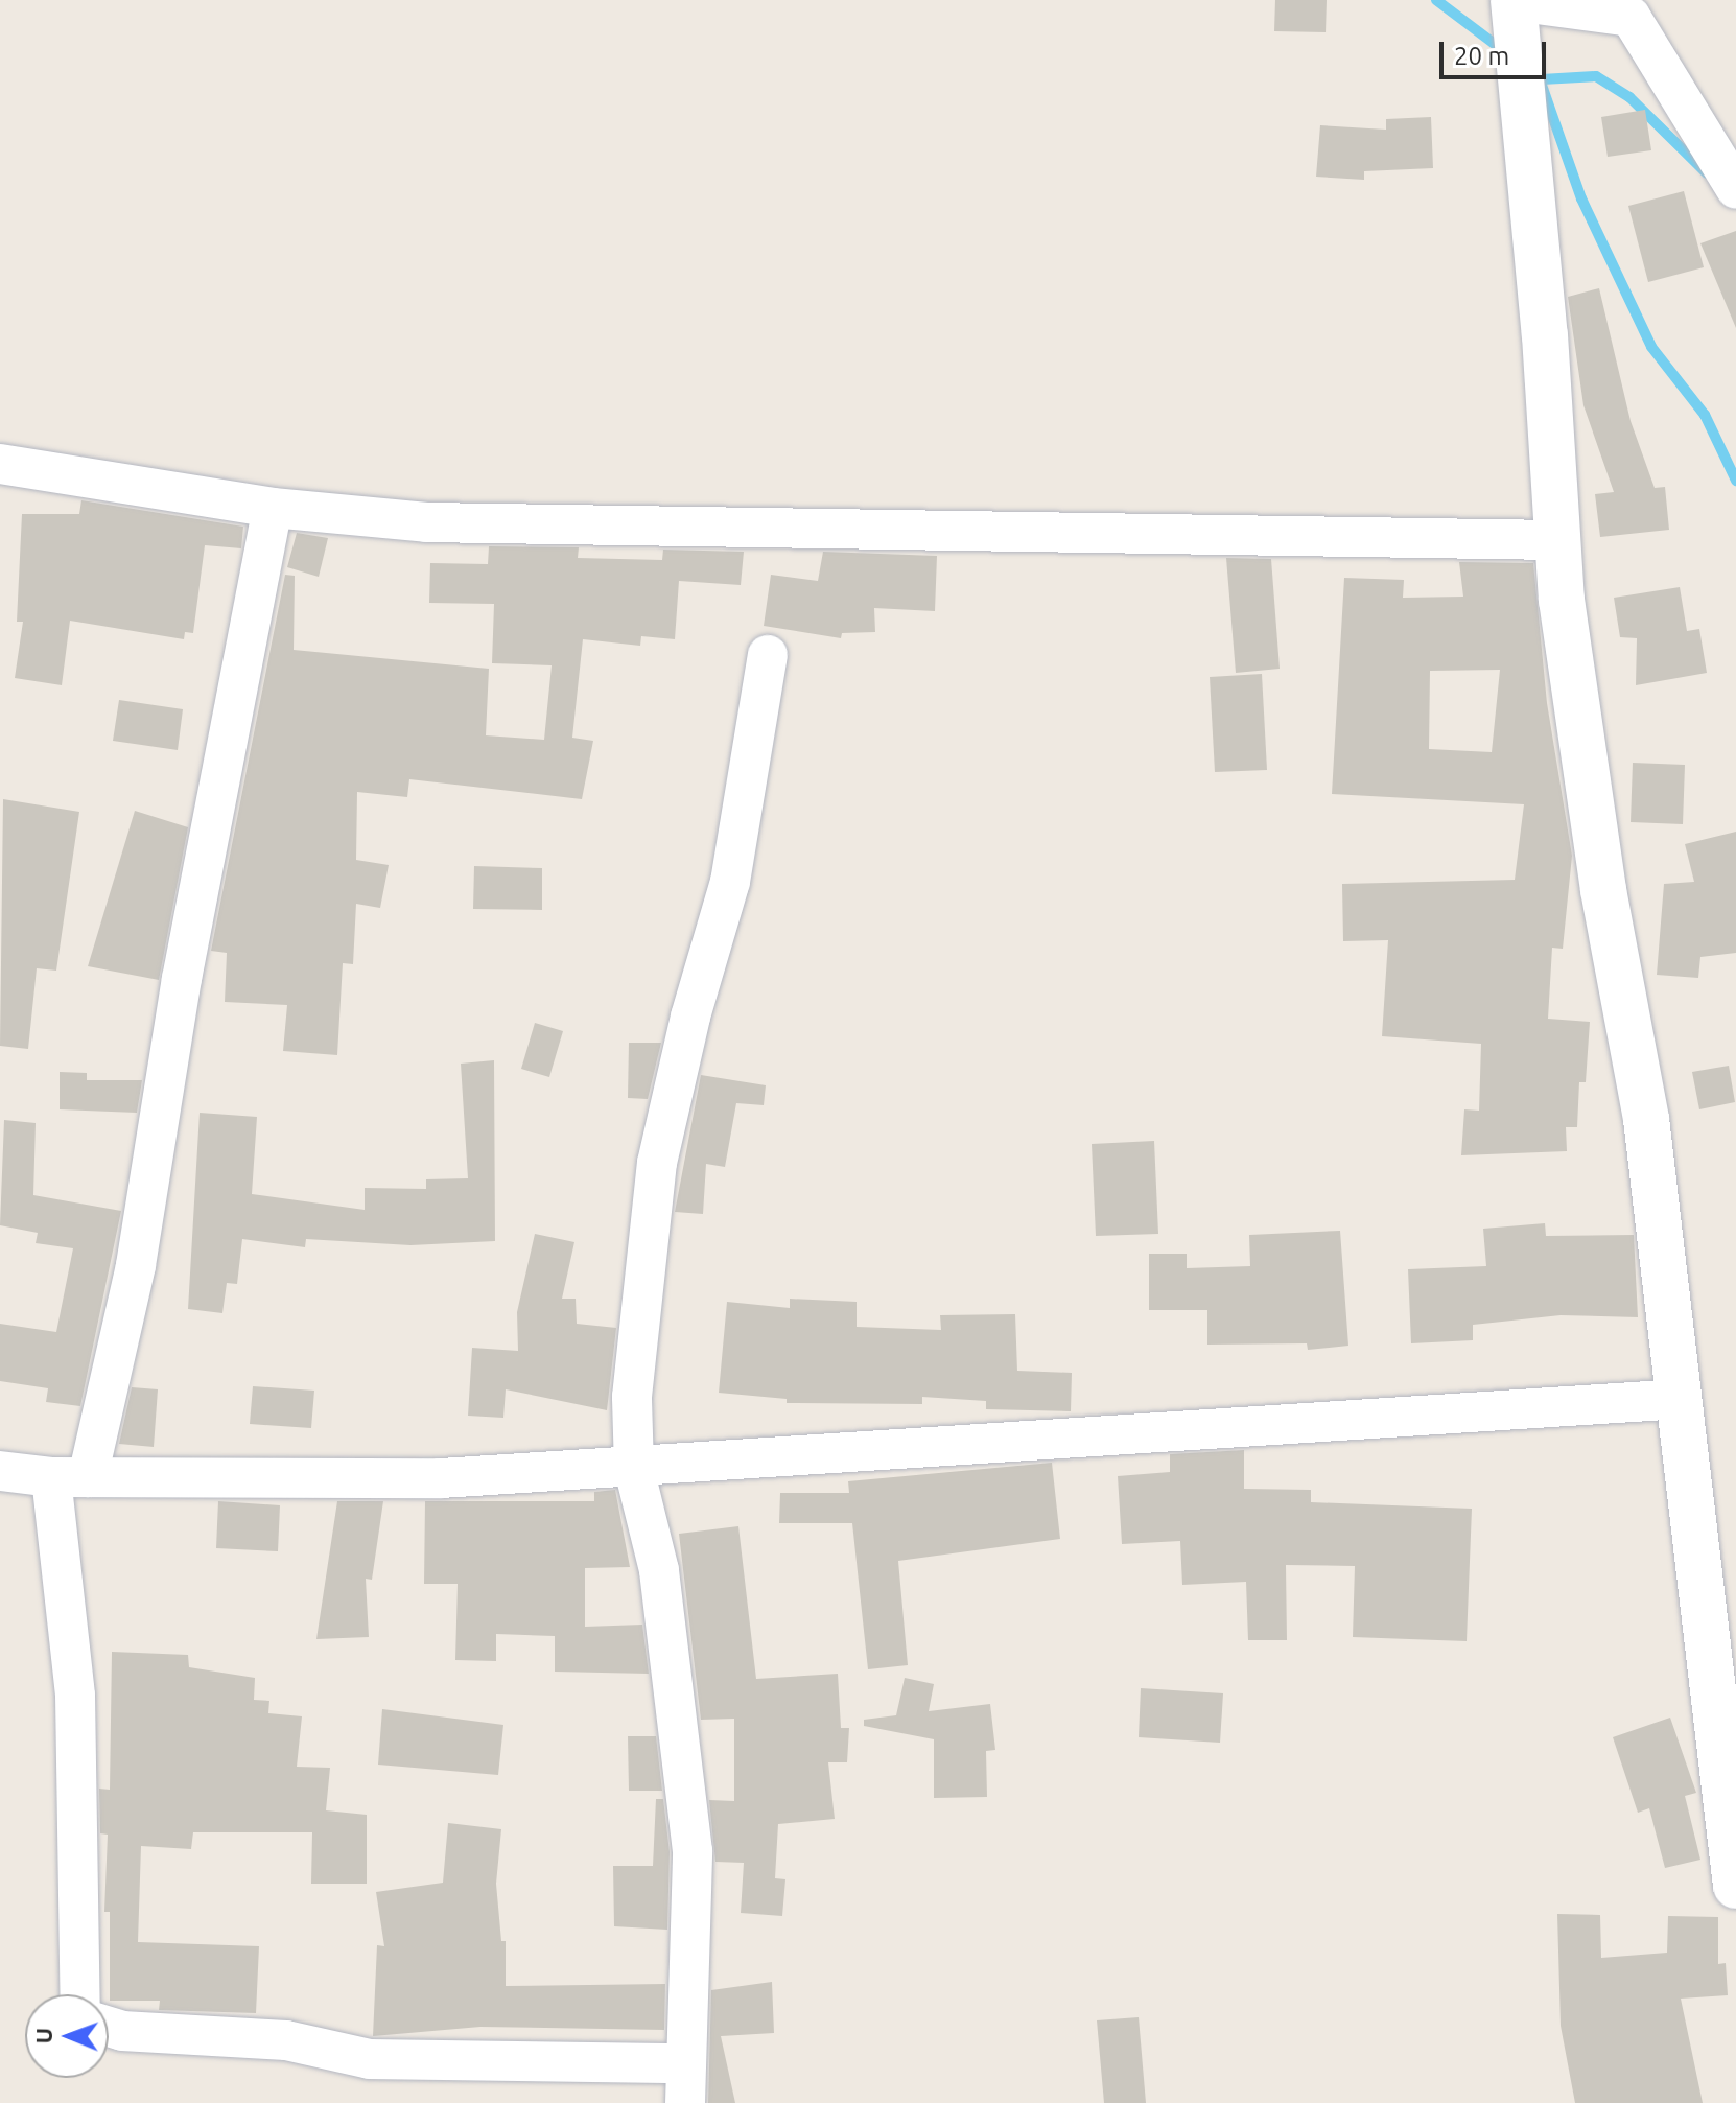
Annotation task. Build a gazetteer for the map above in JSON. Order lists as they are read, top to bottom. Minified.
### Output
{"scale_bar":"20 m","north":"left"}
